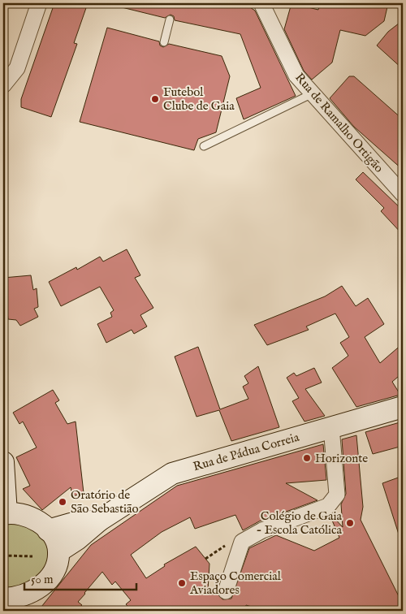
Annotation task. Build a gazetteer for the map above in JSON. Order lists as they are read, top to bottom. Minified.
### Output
{"streets":{"main road":["Rua de Pádua Correia"],"street":["Rua de Ramalho Ortigão"]},"places":["Futebol Clube de Gaia","Horizonte","Oratório de São Sebastião","Colégio de Gaia - Escola Católica","Espaço Comercial Aviadores"],"scale_bar":"50 m"}
